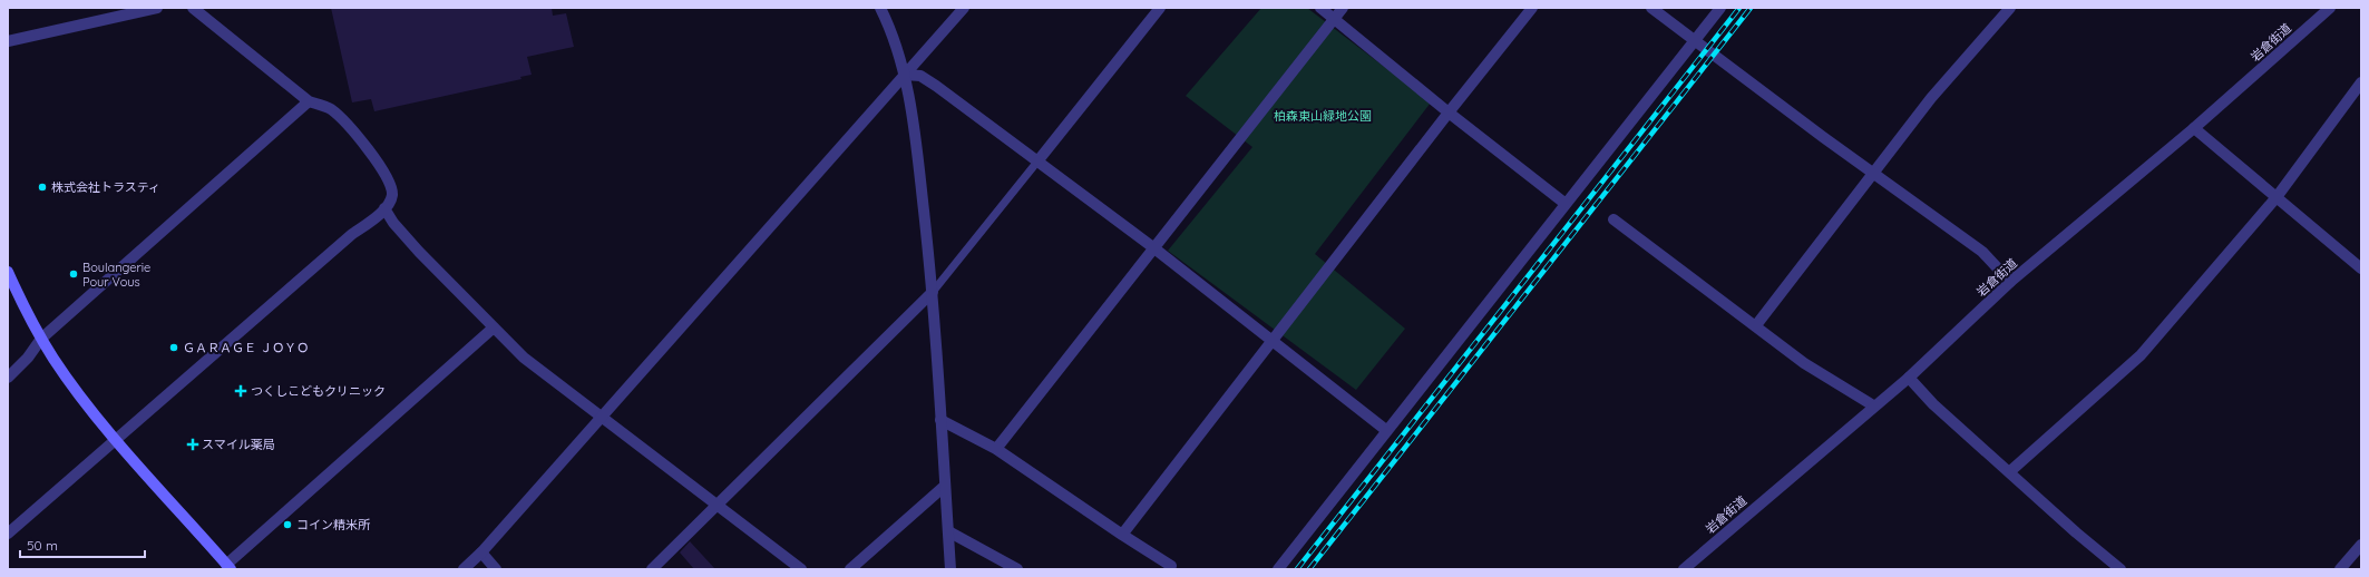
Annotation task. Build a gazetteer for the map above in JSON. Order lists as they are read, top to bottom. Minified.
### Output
{"streets":{"street":["岩倉街道"]},"parks":["柏森東山緑地公園"],"places":{"other":["株式会社トラスティ","Boulangerie Pour Vous","ＧＡＲＡＧＥ ＪＯＹＯ","コイン精米所"],"health":["つくしこどもクリニック","スマイル薬局"]},"scale_bar":"50 m"}
